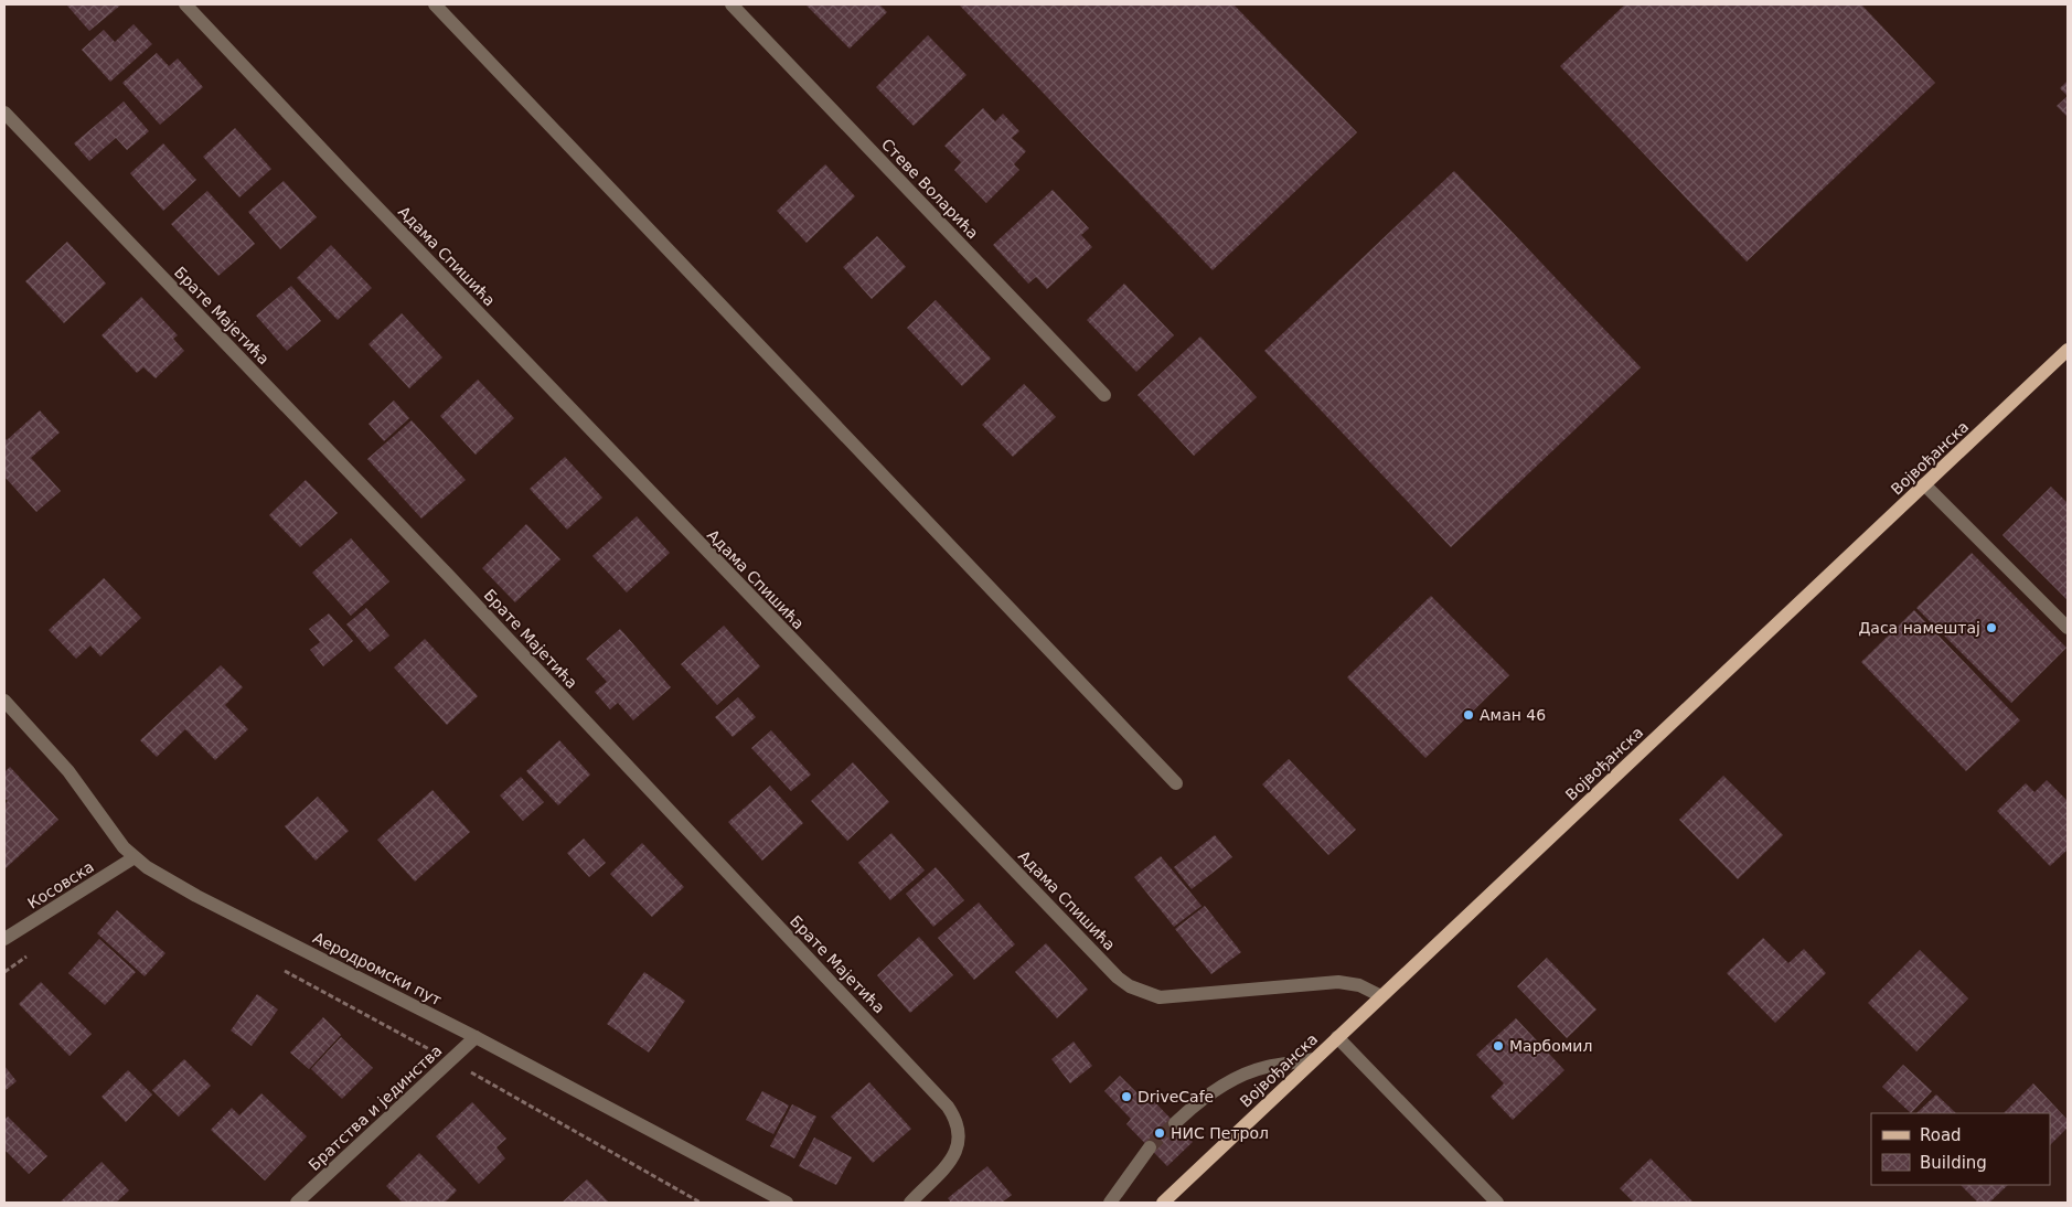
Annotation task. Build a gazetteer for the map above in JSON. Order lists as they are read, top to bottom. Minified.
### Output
{"streets":{"main road":["Војвођанска"],"street":["Стеве Воларића","Адама Спишића","Брате Мајетића","Косовска","Аеродромски пут","Братства и јединства"]},"crossings":[["Адама Спишића","Војвођанска"],["Косовска","Аеродромски пут"],["Аеродромски пут","Братства и јединства"]],"places":["Даса намештај","Аман 46","Марбомил","DriveCafe","НИС Петрол"],"legend":["Road","Building"]}
